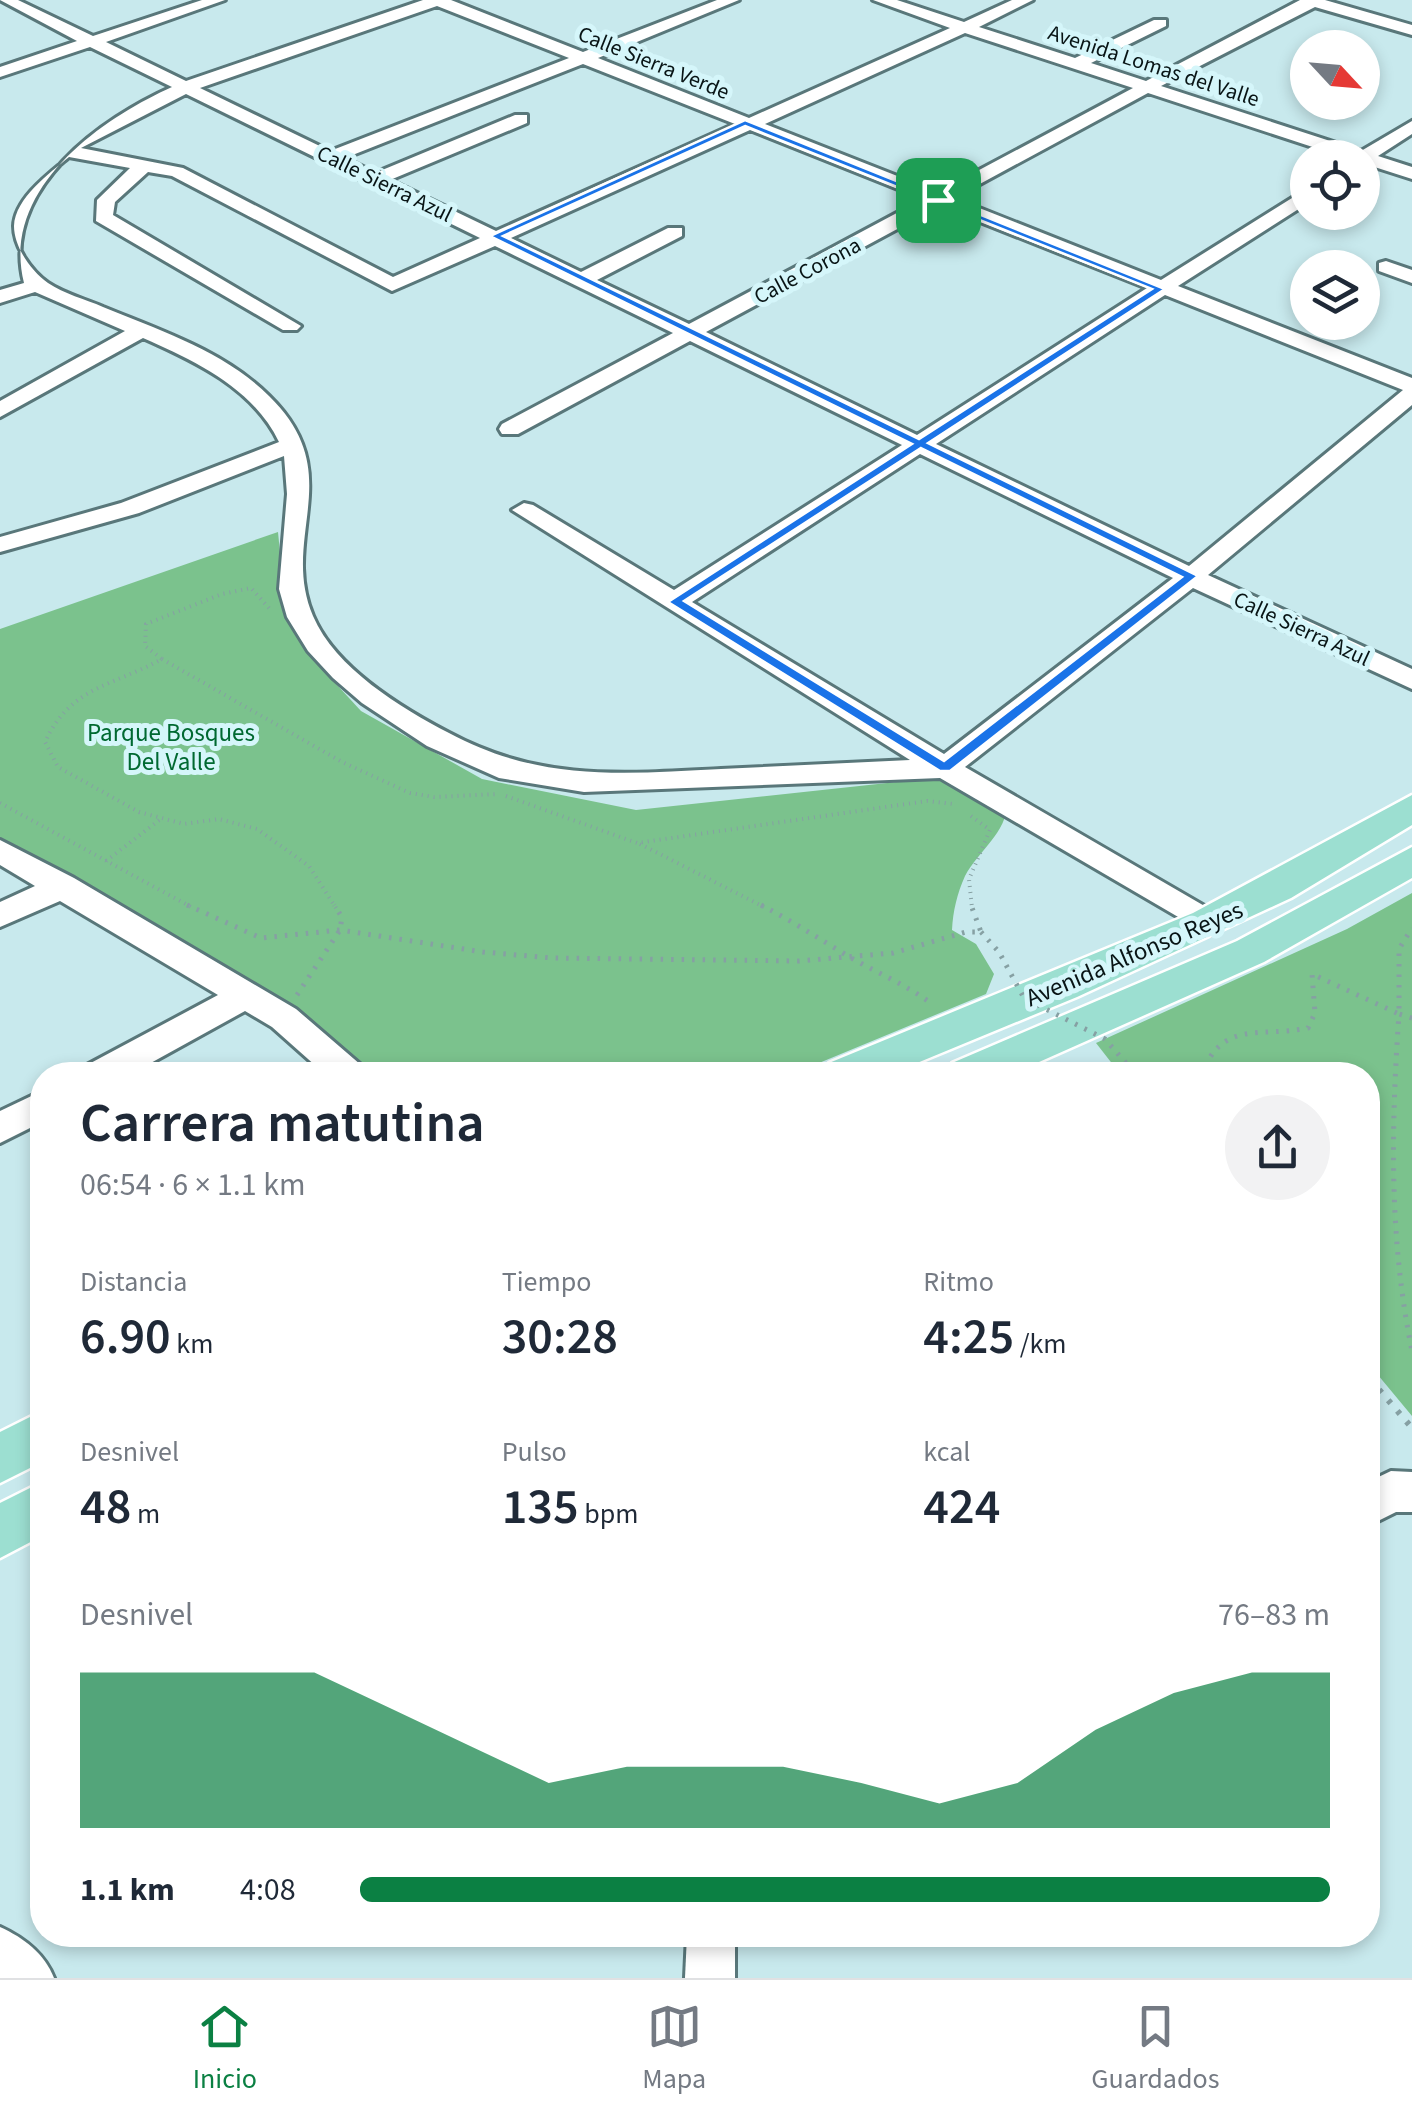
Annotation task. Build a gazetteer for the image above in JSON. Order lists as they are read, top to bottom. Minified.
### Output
{"streets":{"main road":["Avenida Alfonso Reyes"],"street":["Calle Sierra Verde","Avenida Lomas del Valle","Calle Sierra Azul","Calle Corona"]},"crossings":[["Calle Sierra Verde","Calle Corona"],["Avenida Lomas del Valle","Calle Corona"],["Calle Sierra Azul","Calle Corona"]],"parks":["Parque Bosques Del Valle"],"north":"bottom right","page":{"heading":["Carrera matutina","06:54 · 6 × 1.1 km"],"stats":[["Distancia","6.90 km"],["Tiempo","30:28"],["Ritmo","4:25 /km"],["Desnivel","48 m"],["Pulso","135 bpm"],["kcal","424"]],"chart":["Desnivel","76–83 m"],"list":[{"name":"1.1 km","note":"4:08"}],"tabs":["Inicio","Mapa","Guardados"]}}
